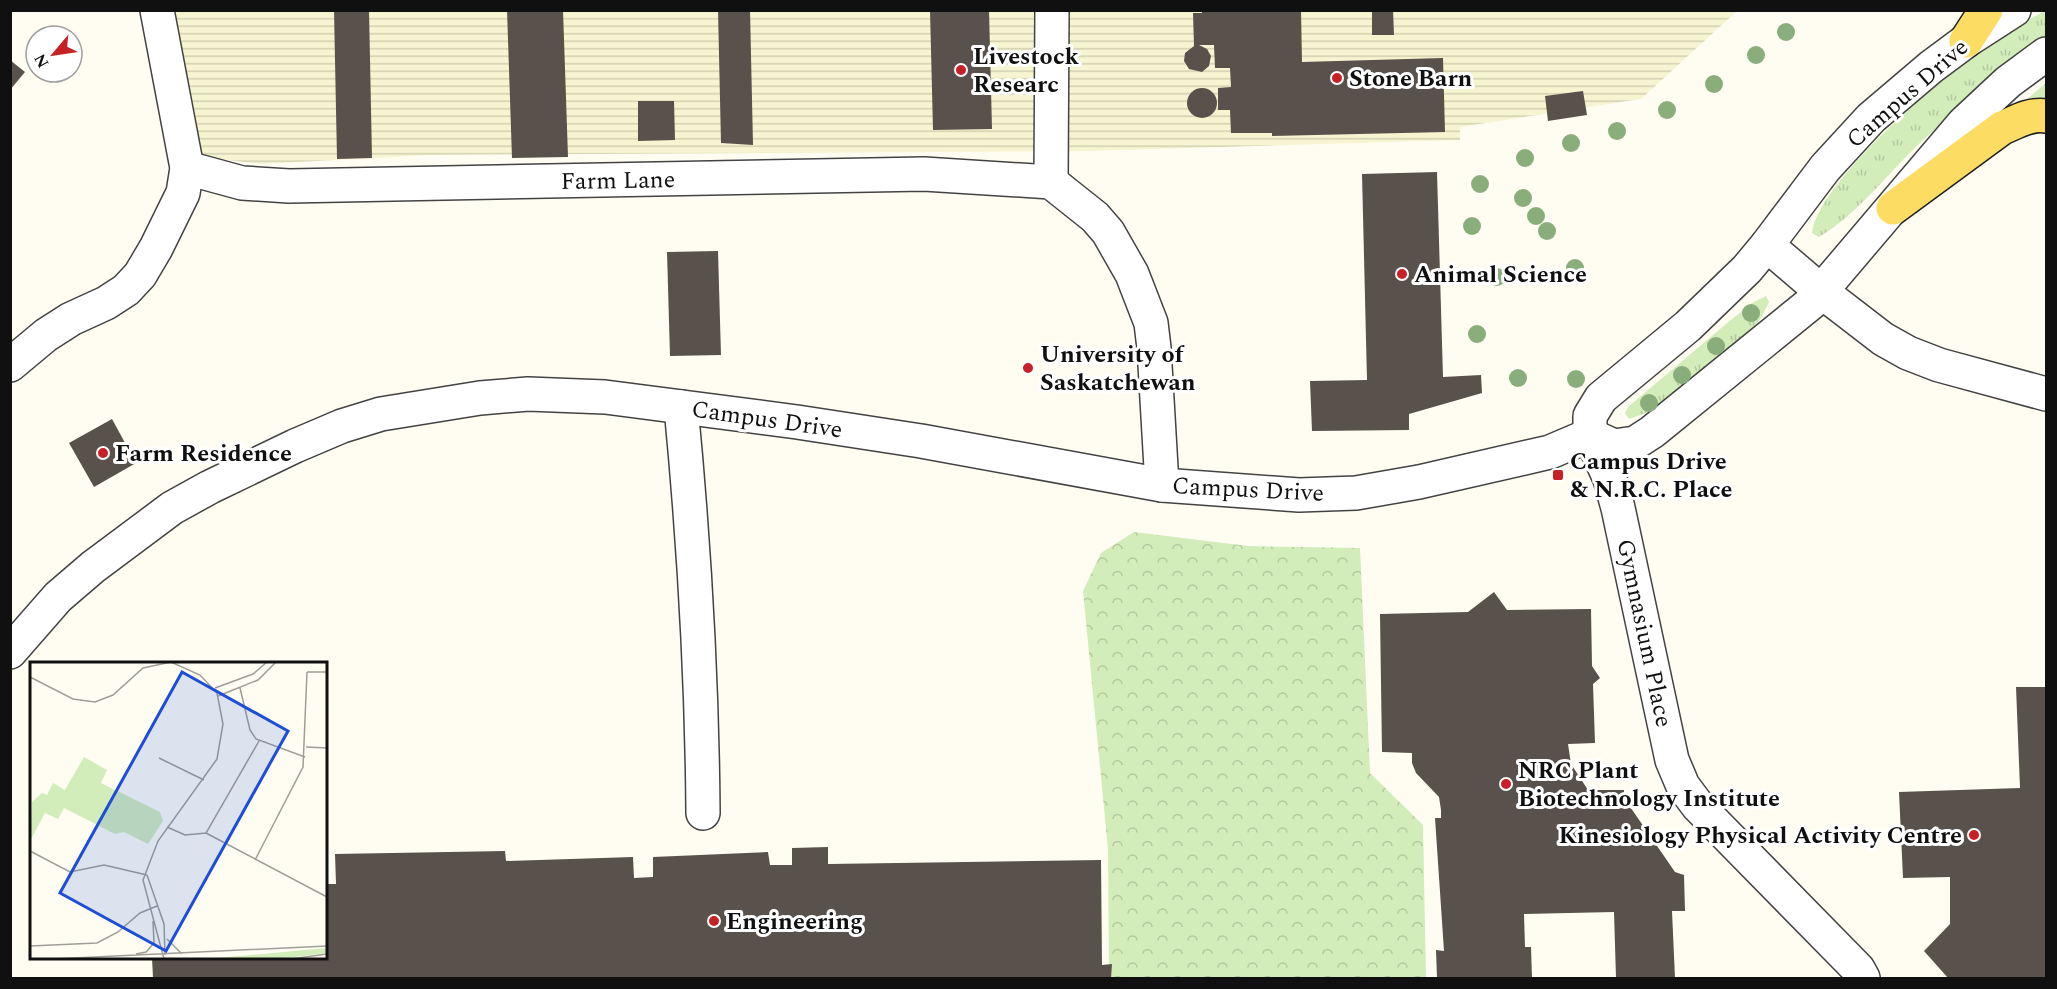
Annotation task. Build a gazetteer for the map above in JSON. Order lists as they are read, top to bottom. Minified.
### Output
{"streets":{"street":["Campus Drive","Farm Lane","Gymnasium Place"]},"crossings":[["Campus Drive","Gymnasium Place"]],"places":{"other":["Livestock Researc","Stone Barn","Animal Science","University of Saskatchewan","Farm Residence","NRC Plant Biotechnology Institute","Kinesiology Physical Activity Centre","Engineering"],"transit":["Campus Drive & N.R.C. Place"]},"north":"bottom left"}
